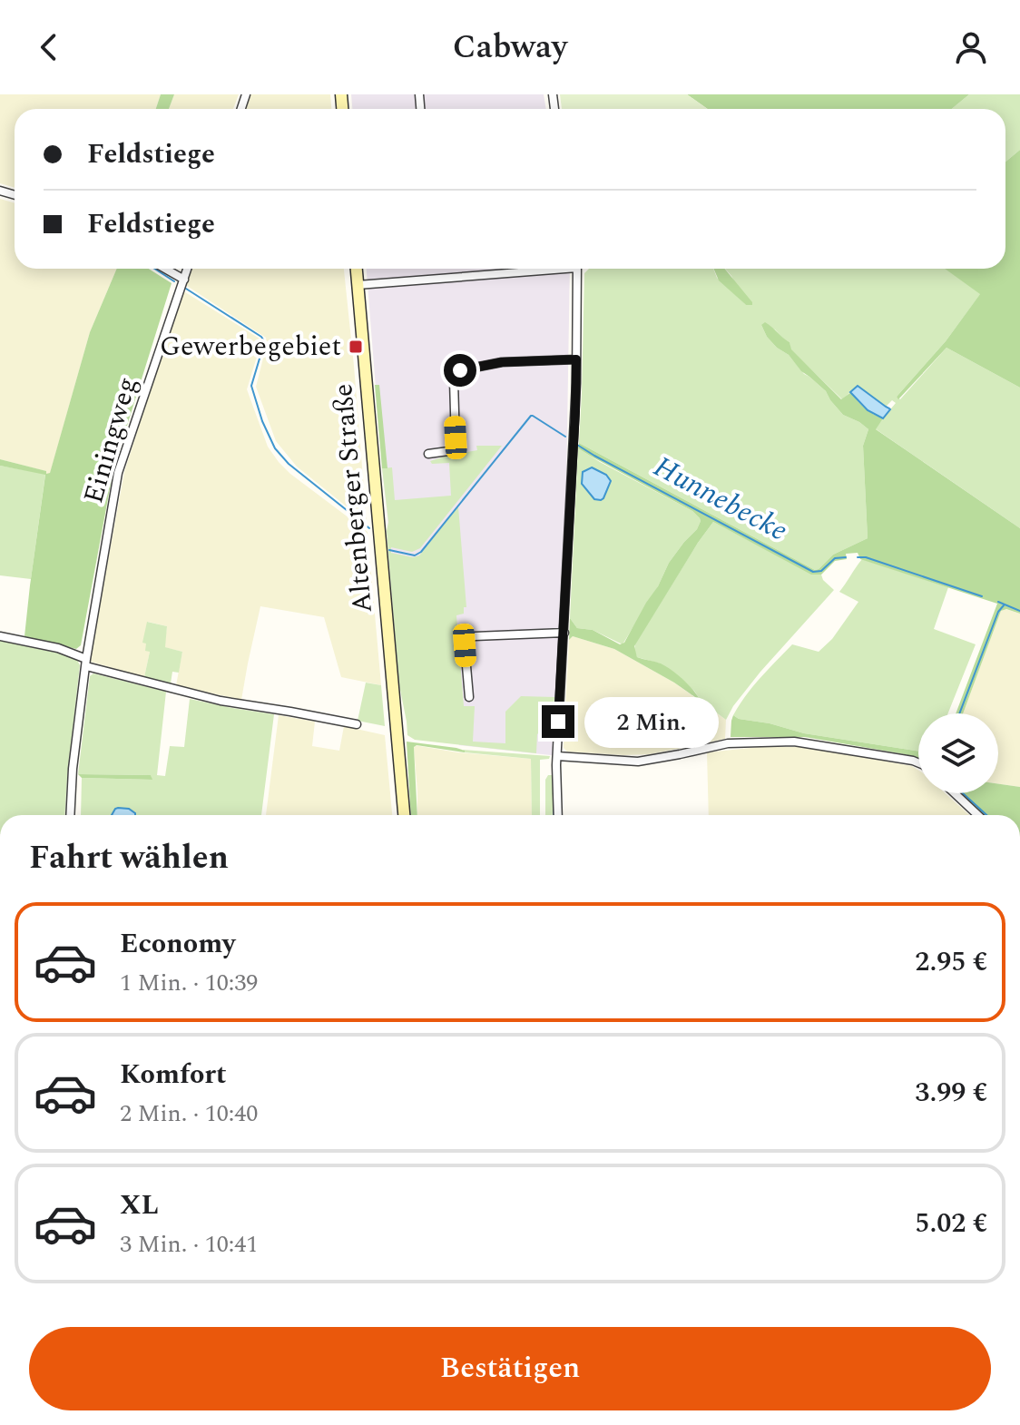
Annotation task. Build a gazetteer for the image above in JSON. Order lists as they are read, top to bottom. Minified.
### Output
{"streets":{"main road":["Altenberger Straße"],"street":["Einingweg"]},"water":["Hunnebecke"],"places":{"transit":["Gewerbegebiet"]},"page":{"header":"Cabway","banner":["Feldstiege","Feldstiege"],"bubble":"2 Min.","heading":"Fahrt wählen","list":[{"name":"Economy","note":"1 Min. · 10:39","value":"2.95 €"},{"name":"Komfort","note":"2 Min. · 10:40","value":"3.99 €"},{"name":"XL","note":"3 Min. · 10:41","value":"5.02 €"}],"buttons":"Bestätigen"}}
